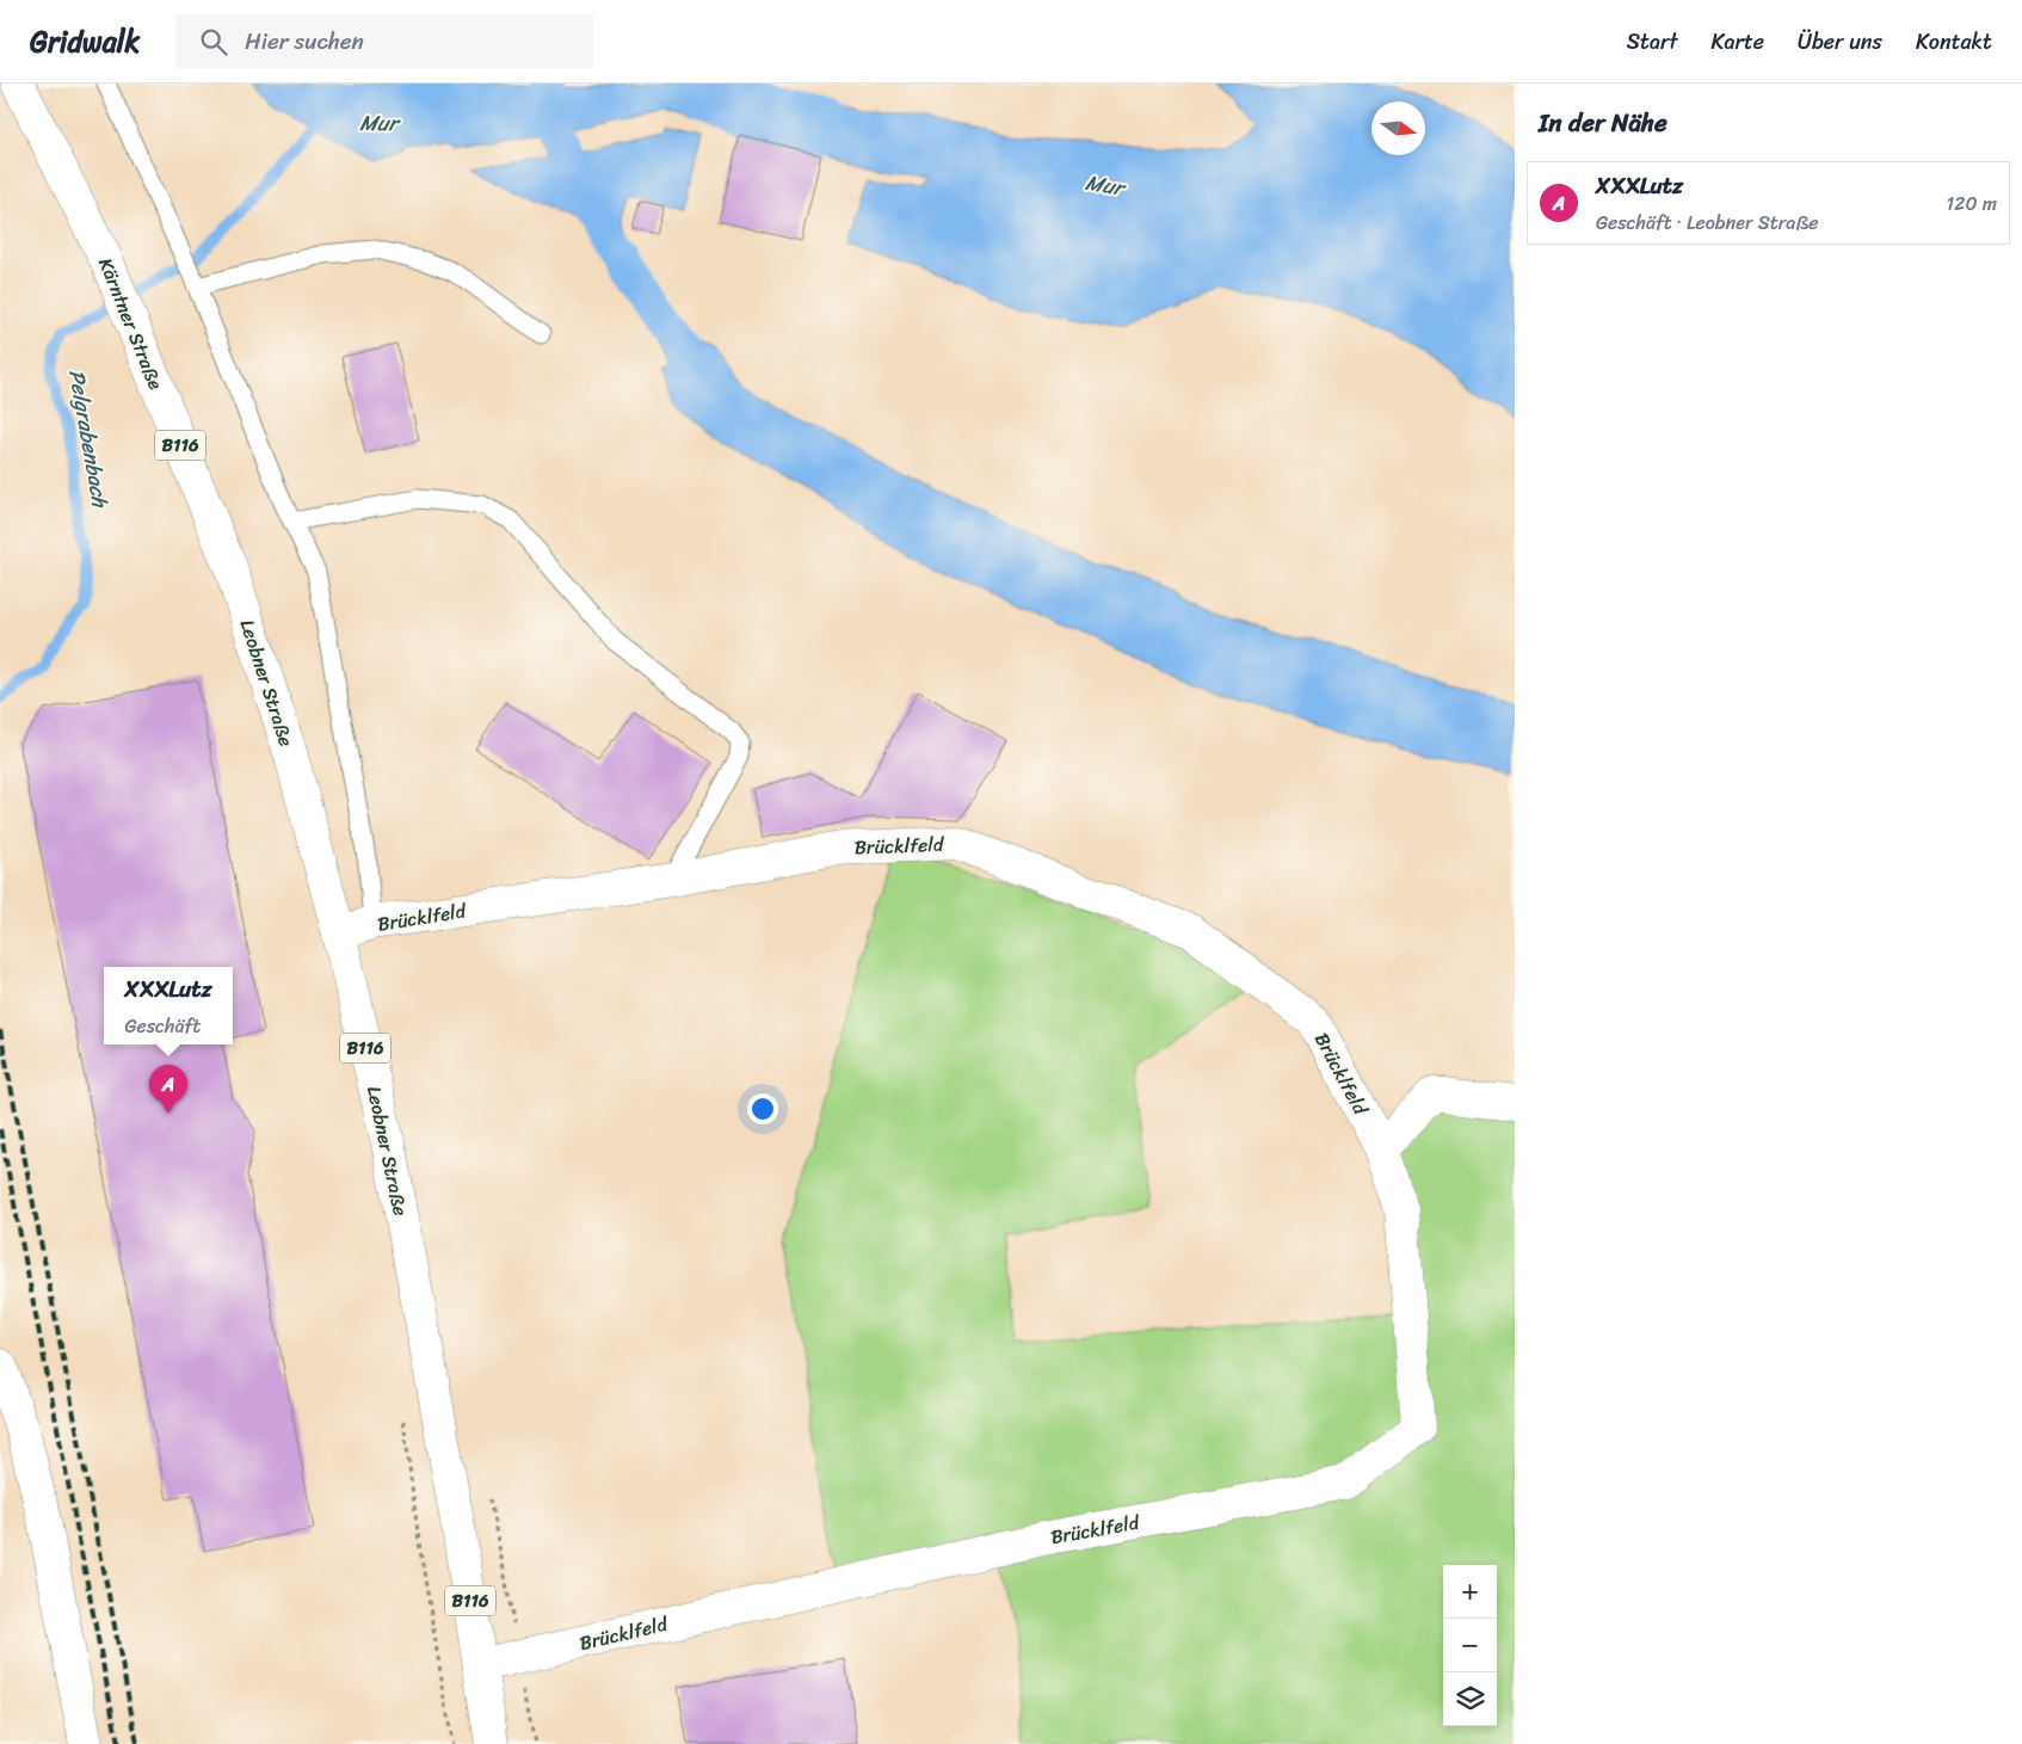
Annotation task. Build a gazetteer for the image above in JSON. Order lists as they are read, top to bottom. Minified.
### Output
{"streets":{"street":["Kärntner Straße","B116","Leobner Straße","Brücklfeld"]},"crossings":[["Kärntner Straße","Leobner Straße"],["Leobner Straße","Brücklfeld"]],"water":["Mur","Pelgrabenbach"],"north":"right","page":{"header":"Gridwalk","search":"Hier suchen","nav":["Start","Karte","Über uns","Kontakt"],"heading":"In der Nähe","list":[{"mark":"A","name":"XXXLutz","note":"Geschäft · Leobner Straße","value":"120 m"}],"popup":["XXXLutz","Geschäft"],"pins":"A","map_buttons":["+","−"]}}
